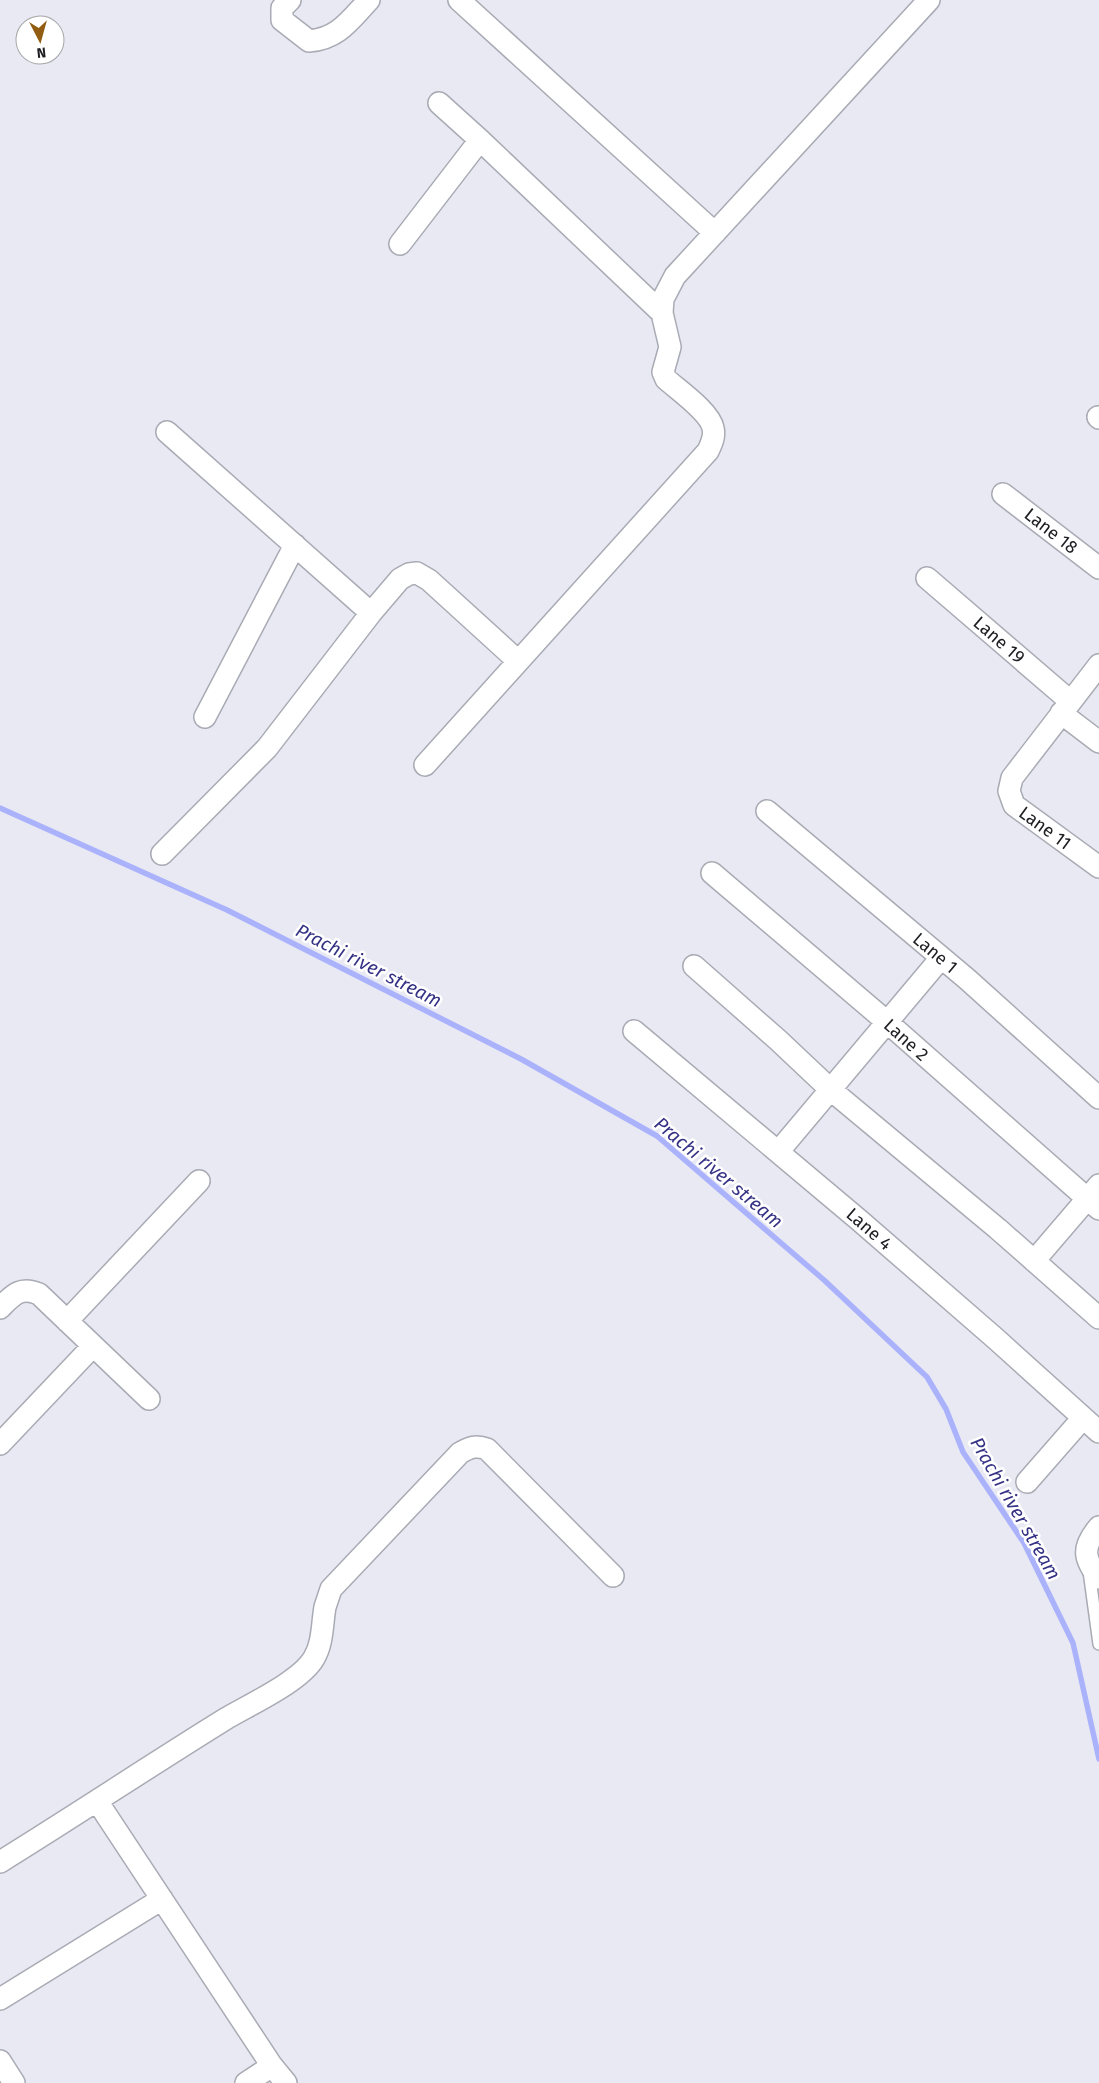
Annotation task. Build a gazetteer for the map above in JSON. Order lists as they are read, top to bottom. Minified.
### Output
{"streets":{"street":["Lane 18","Lane 19","Lane 11","Lane 1","Lane 2","Lane 4"]},"crossings":[["Lane 19","Lane 11"]],"water":["Prachi river stream"],"north":"bottom"}
